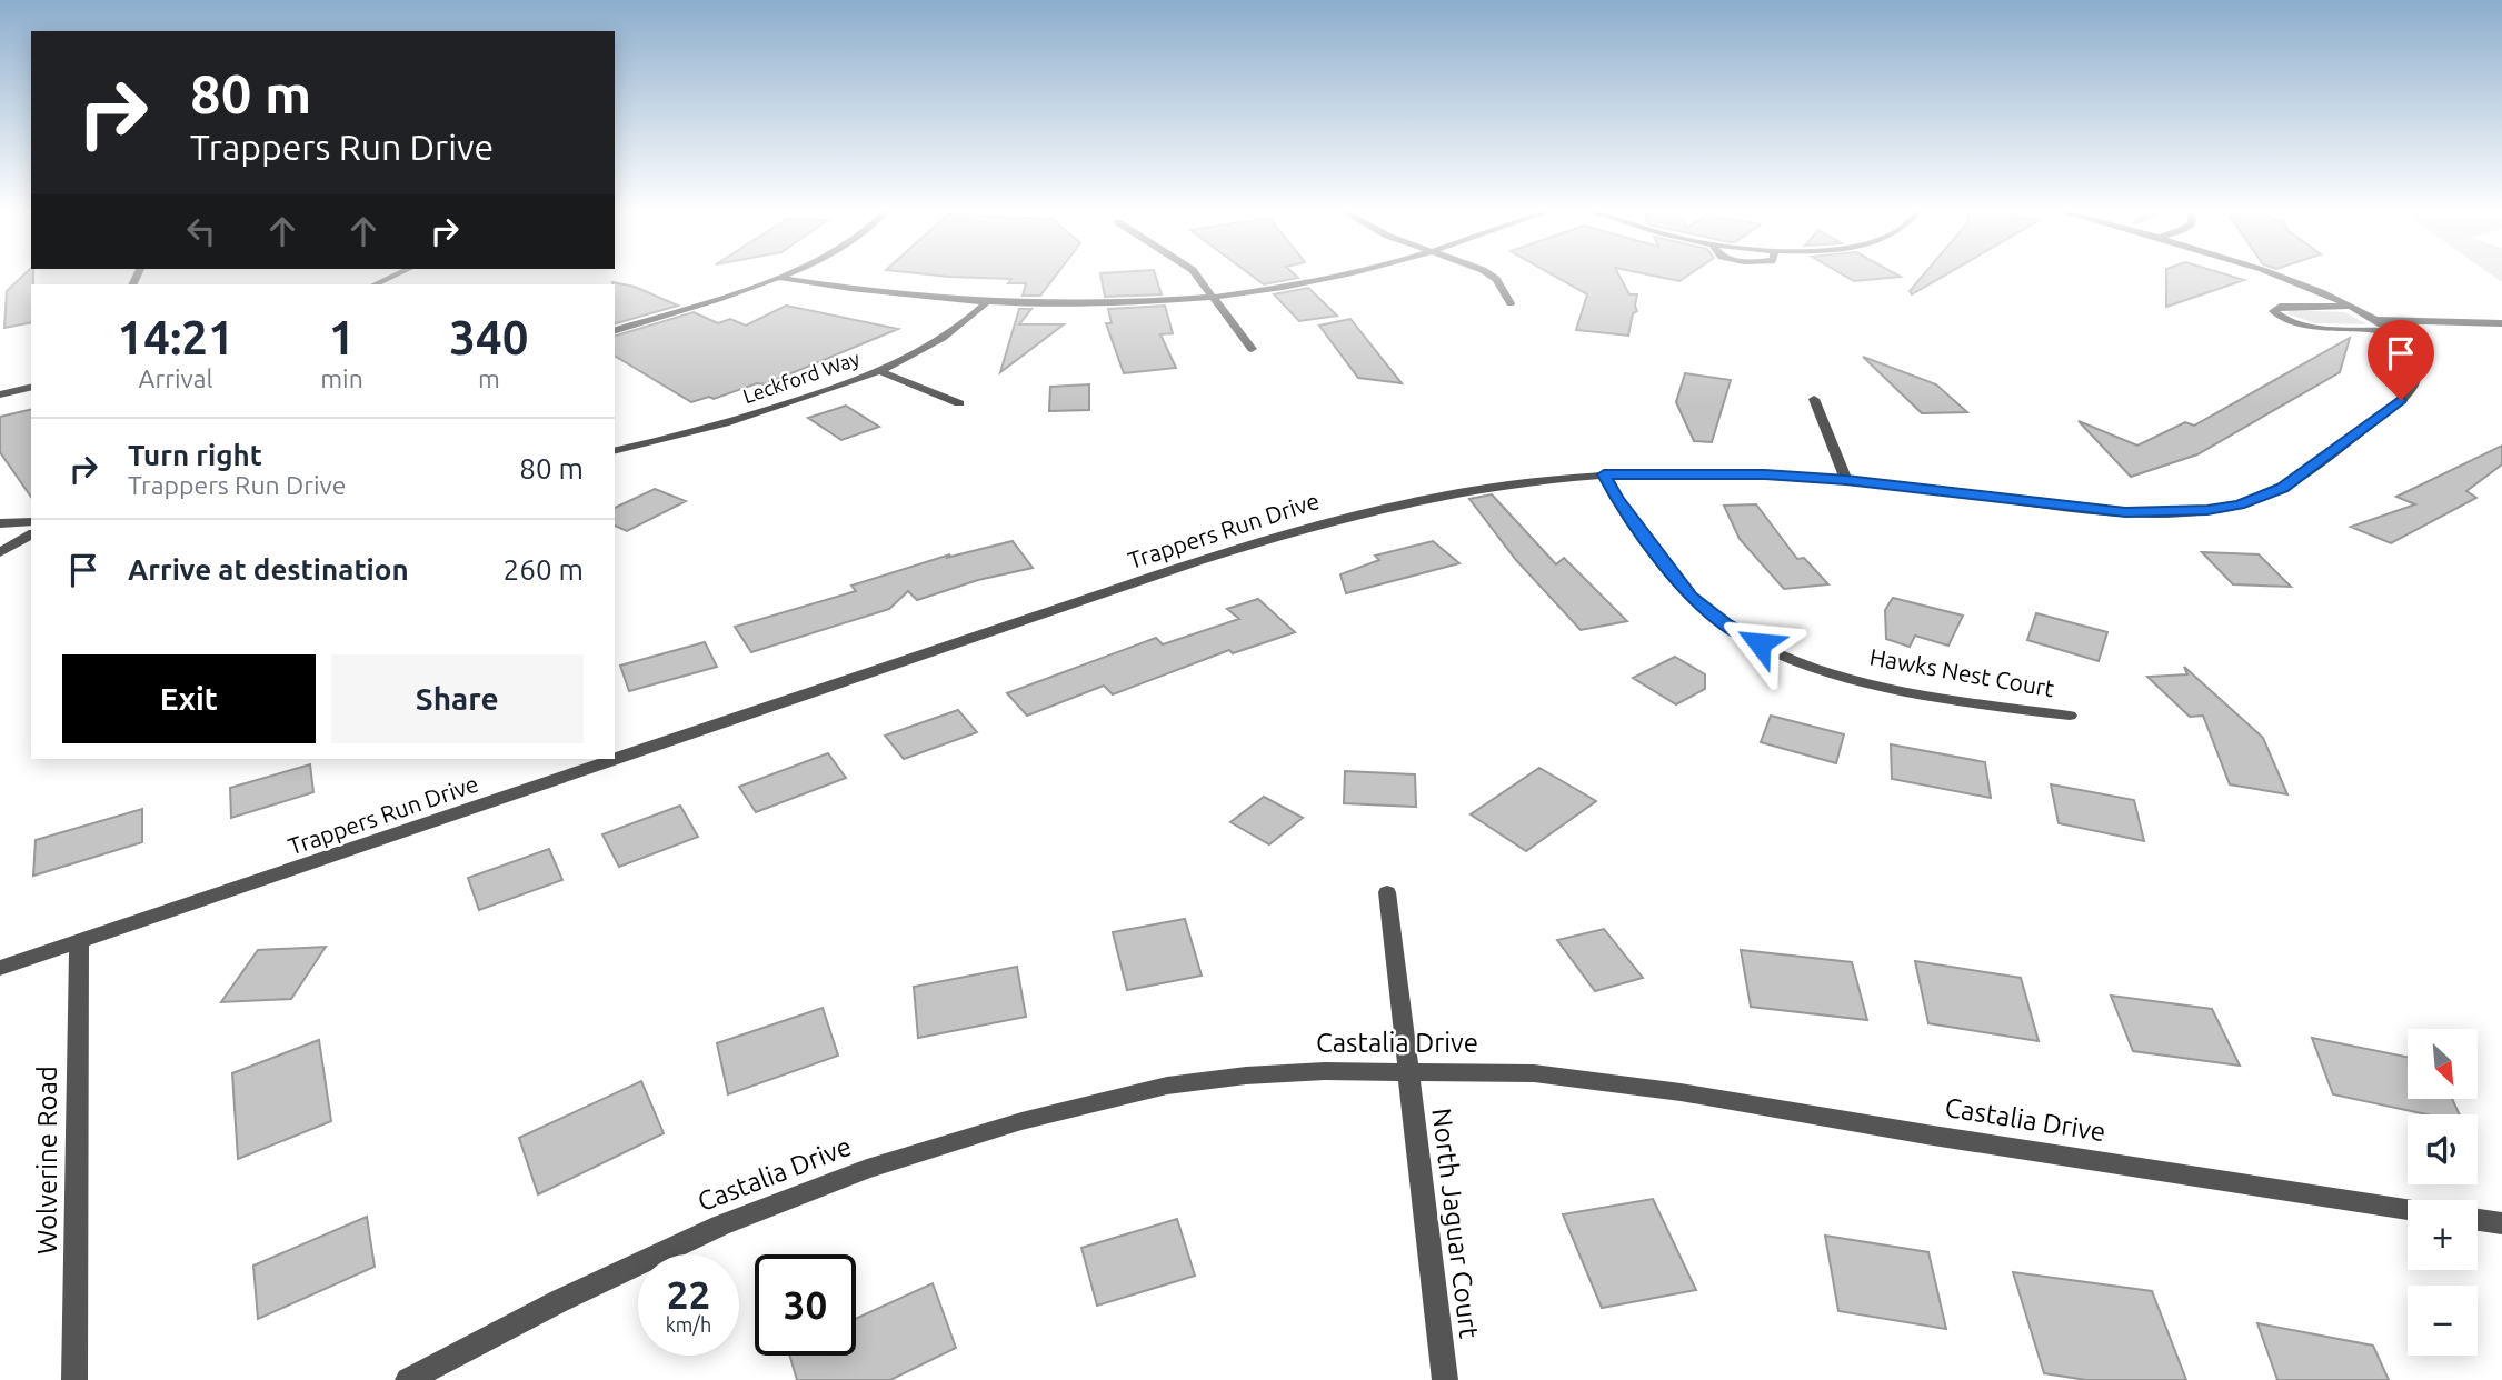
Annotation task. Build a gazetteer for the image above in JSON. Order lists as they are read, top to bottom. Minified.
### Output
{"streets":{"street":["Leckford Way","Trappers Run Drive","Hawks Nest Court","Castalia Drive","Wolverine Road","North Jaguar Court"]},"crossings":[["Trappers Run Drive","Hawks Nest Court"],["Trappers Run Drive","Wolverine Road"],["Castalia Drive","North Jaguar Court"]],"north":"bottom right","page":{"turn":["80 m","Trappers Run Drive"],"eta":["14:21","Arrival","1","min","340","m"],"list":[{"name":"Turn right","note":"Trappers Run Drive","value":"80 m"},{"name":"Arrive at destination","value":"260 m"}],"buttons":["Exit","Share"],"map_buttons":["+","−"],"speed":"22 km/h","limit":"30"}}
